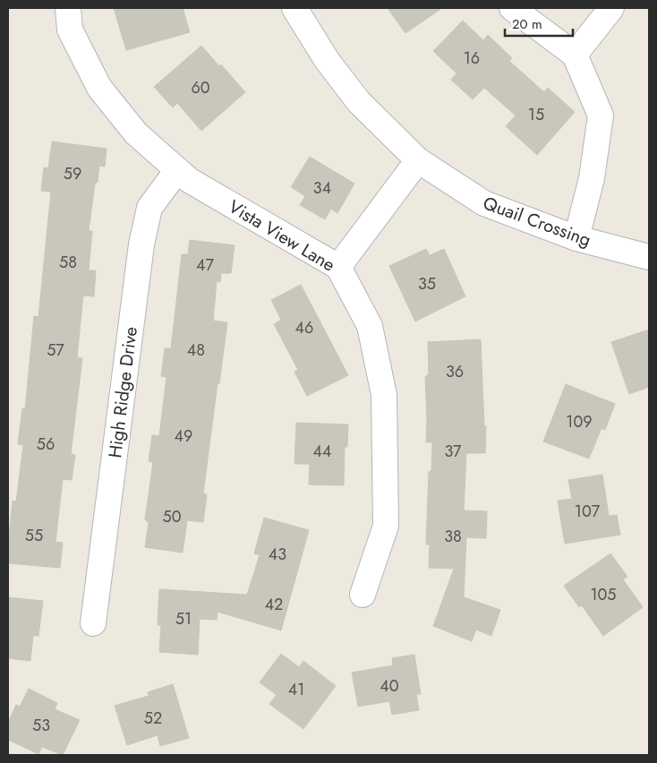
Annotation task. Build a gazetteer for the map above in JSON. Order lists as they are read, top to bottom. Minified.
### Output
{"streets":{"street":["Quail Crossing","Vista View Lane","High Ridge Drive"]},"crossings":[["Vista View Lane","High Ridge Drive"]],"house_numbers":["16","60","15","59","34","58","47","35","46","57","48","36","109","49","56","44","37","107","50","55","38","43","105","42","51","40","41","52","53"],"scale_bar":"20 m"}
